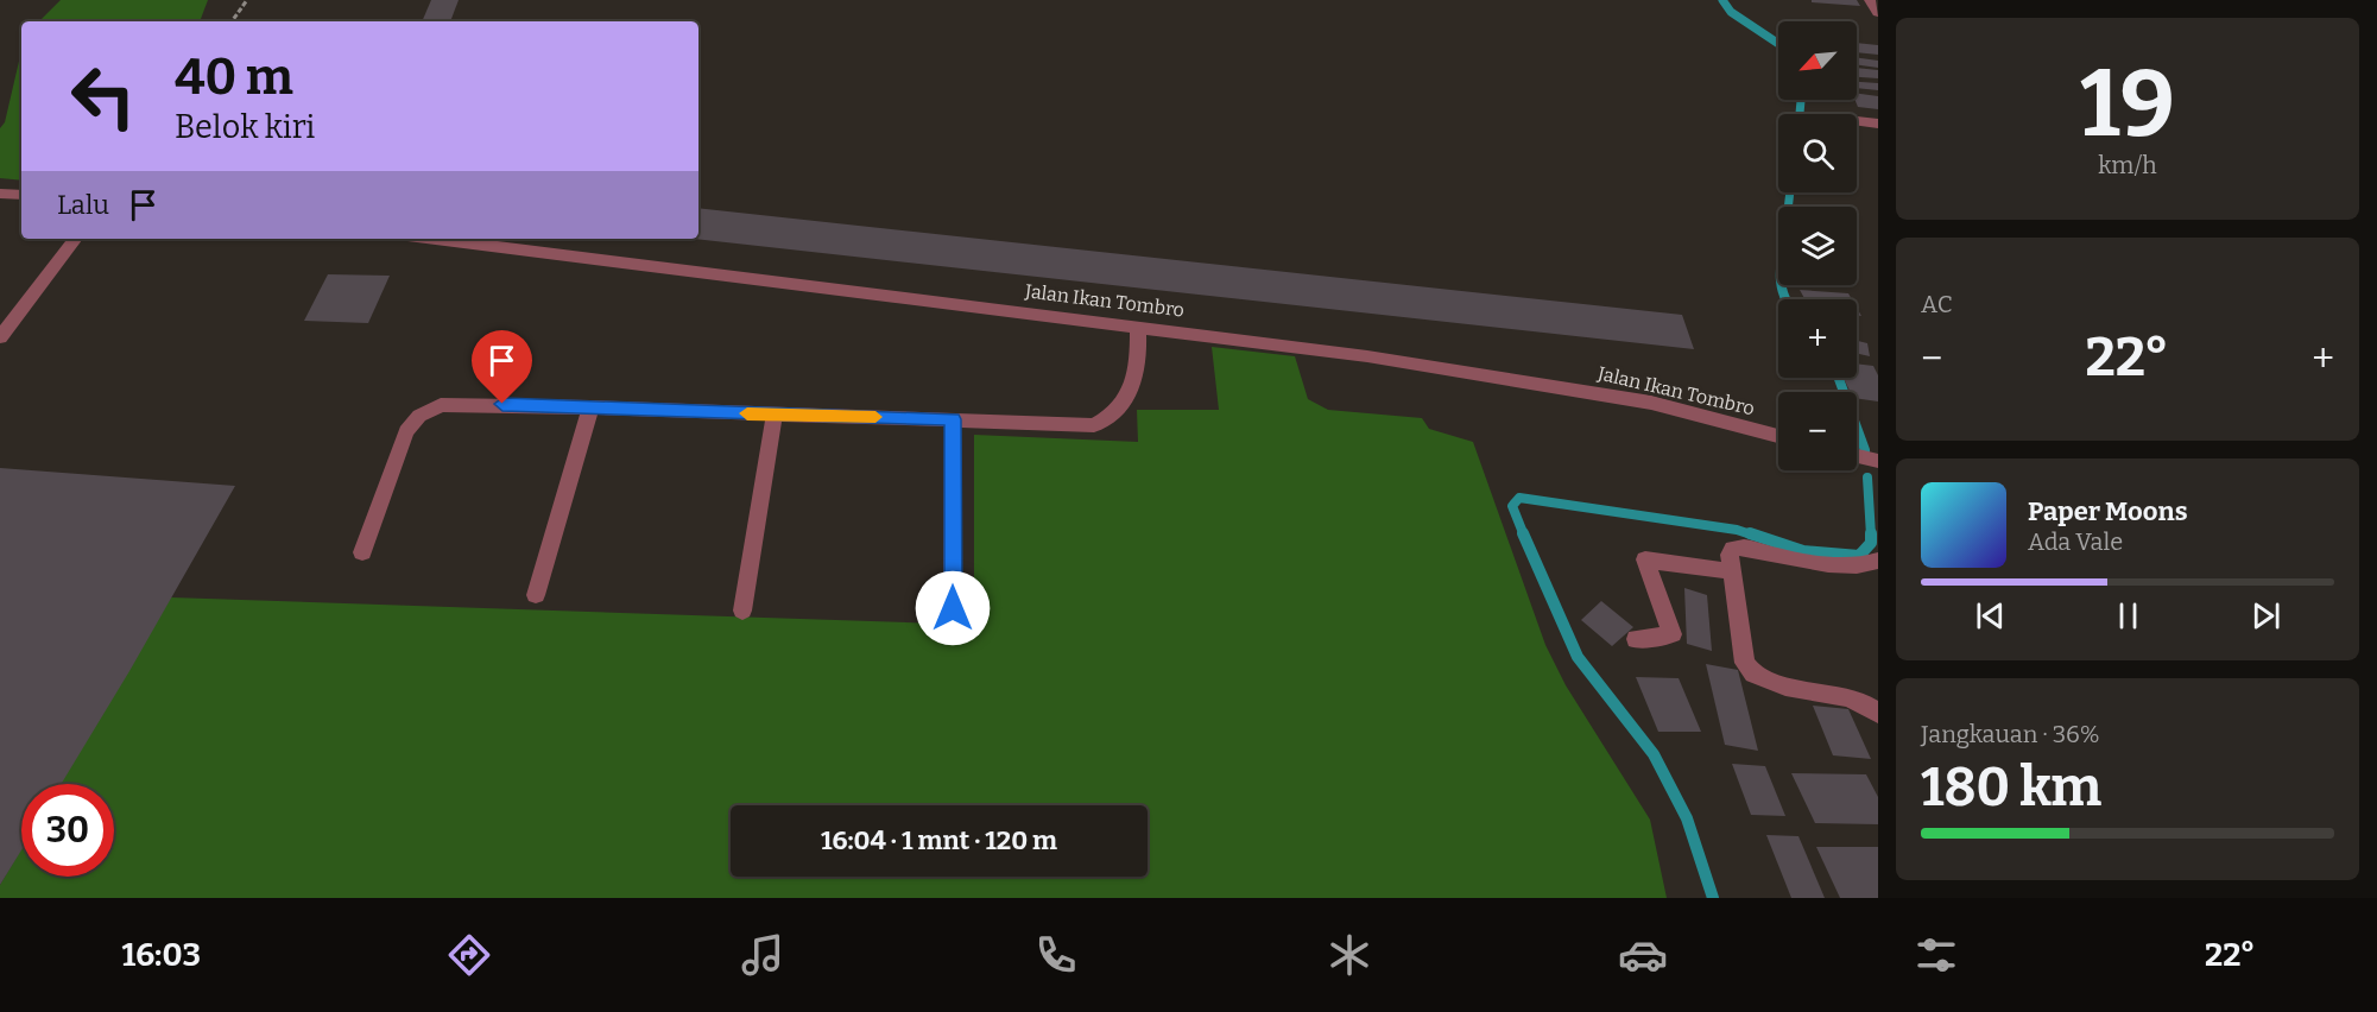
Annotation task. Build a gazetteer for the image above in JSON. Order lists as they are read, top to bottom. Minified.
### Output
{"streets":{"street":["Jalan Ikan Tombro"]},"north":"bottom left","page":{"tile":[["19","km/h"],"AC",["Jangkauan · 36%","180 km"]],"map_buttons":["+","−"],"turn":["40 m","Belok kiri"],"then":"Lalu","heat":["−","22°","+"],"song":["Paper Moons","Ada Vale"],"limit":"30","trip":"16:04 · 1 mnt · 120 m","tabs":["16:03","22°"]}}
